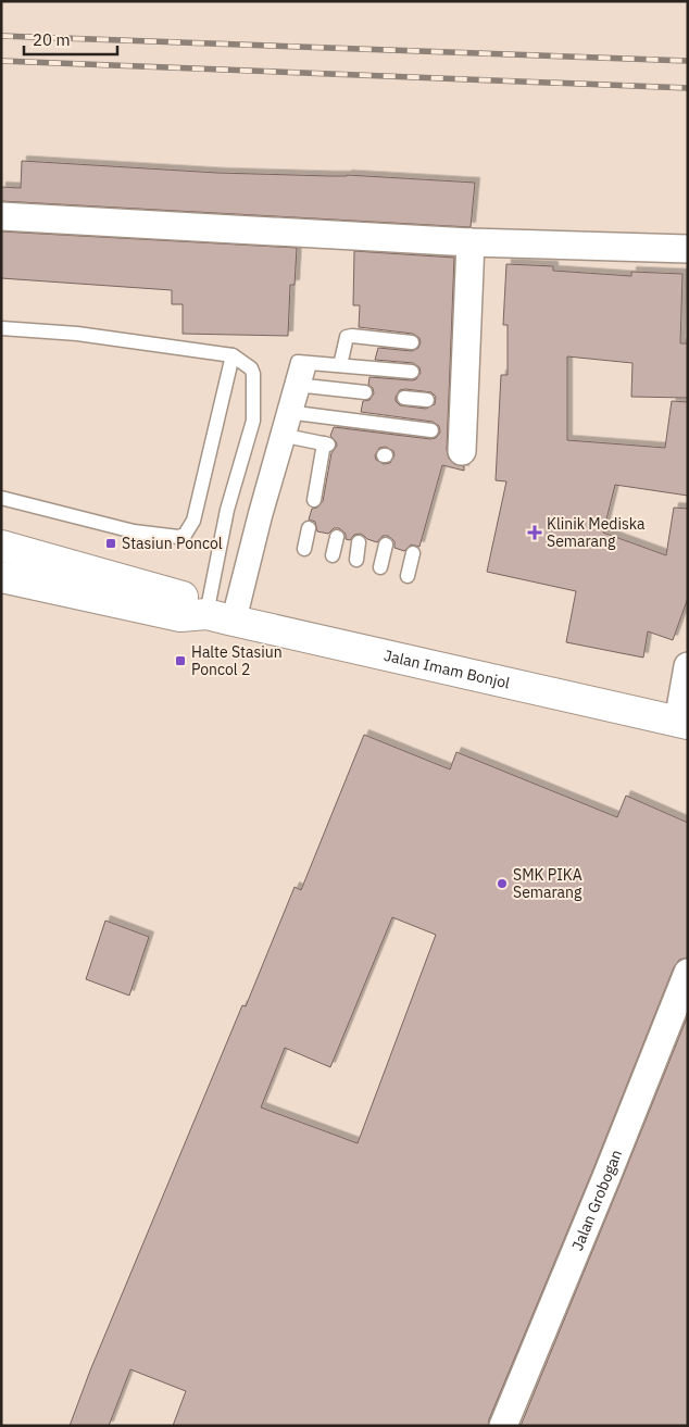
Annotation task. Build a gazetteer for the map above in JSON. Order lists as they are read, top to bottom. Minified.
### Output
{"streets":{"main road":["Jalan Imam Bonjol"],"street":["Jalan Grobogan"]},"places":{"health":["Klinik Mediska Semarang"],"transit":["Stasiun Poncol","Halte Stasiun Poncol 2"],"other":["SMK PIKA Semarang"]},"scale_bar":"20 m"}
